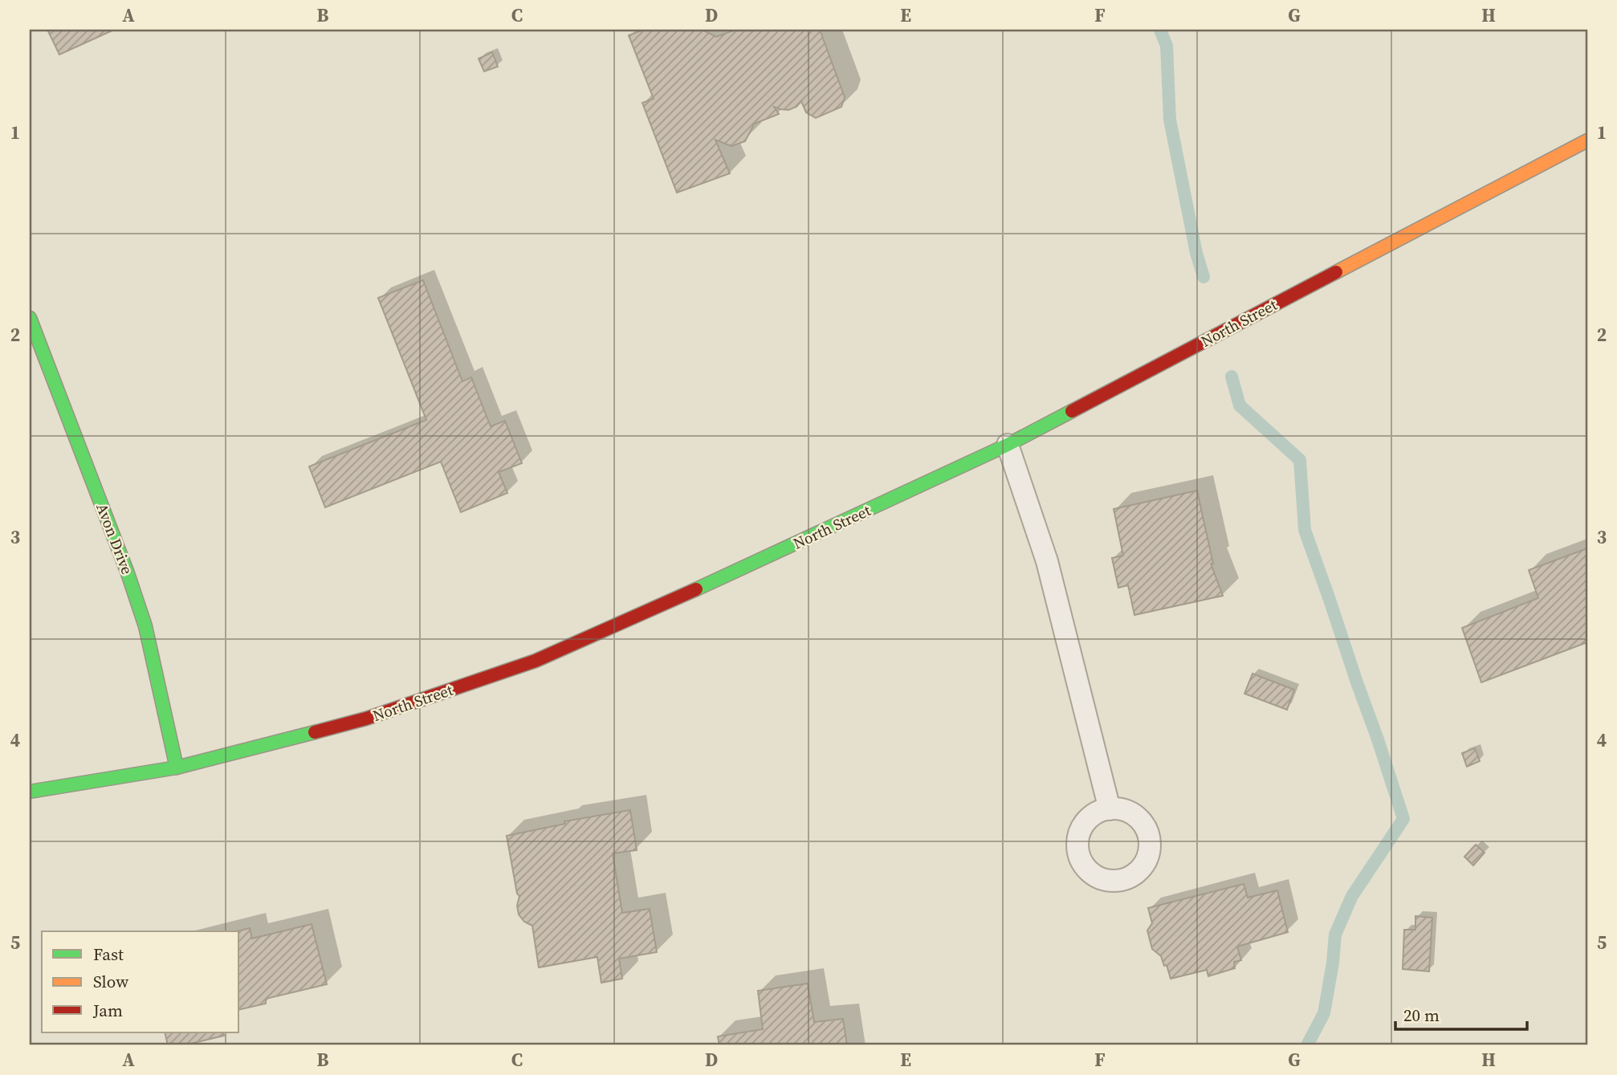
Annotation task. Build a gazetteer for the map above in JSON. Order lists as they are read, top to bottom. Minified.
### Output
{"streets":{"main road":["North Street","Avon Drive"]},"crossings":[["North Street","Avon Drive"]],"legend":["Fast","Slow","Jam"],"scale_bar":"20 m","grid":{"columns":["A","B","C","D","E","F","G","H"],"rows":["1","2","3","4","5"]}}
